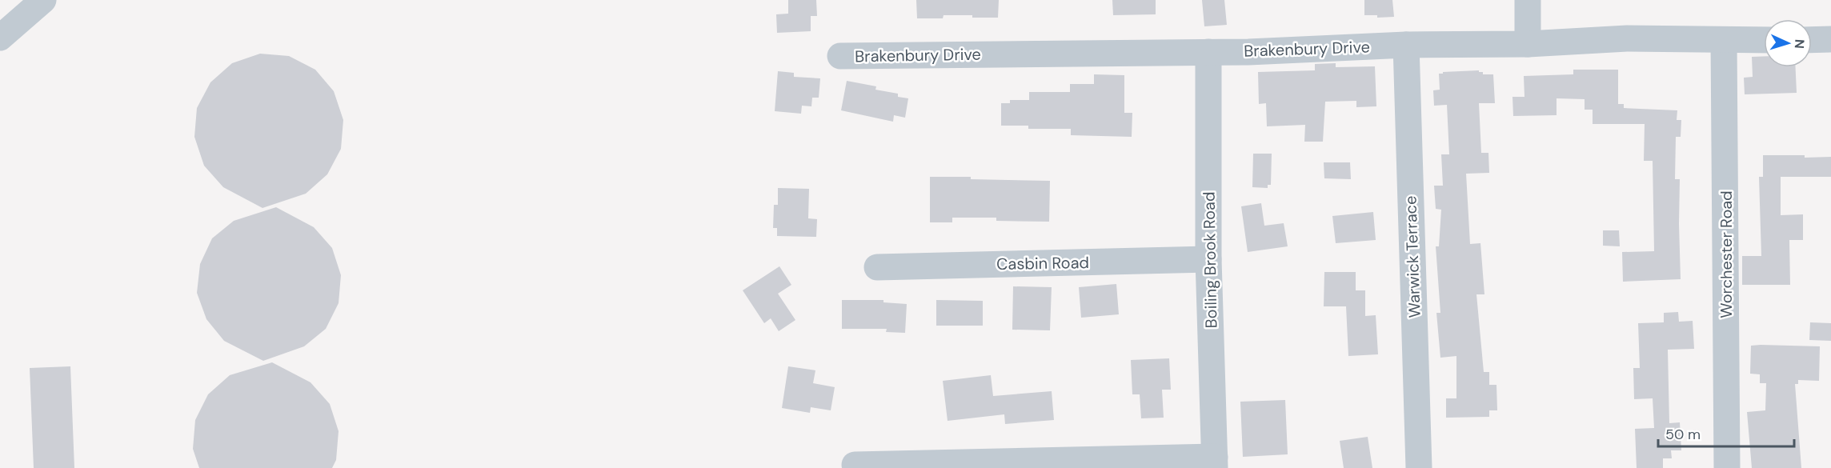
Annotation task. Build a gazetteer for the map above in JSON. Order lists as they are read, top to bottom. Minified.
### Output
{"streets":{"street":["Brakenbury Drive","Worchester Road","Warwick Terrace","Boiling Brook Road","Casbin Road"]},"crossings":[["Brakenbury Drive","Worchester Road"],["Brakenbury Drive","Warwick Terrace"],["Brakenbury Drive","Boiling Brook Road"],["Boiling Brook Road","Casbin Road"]],"scale_bar":"50 m","north":"right"}
